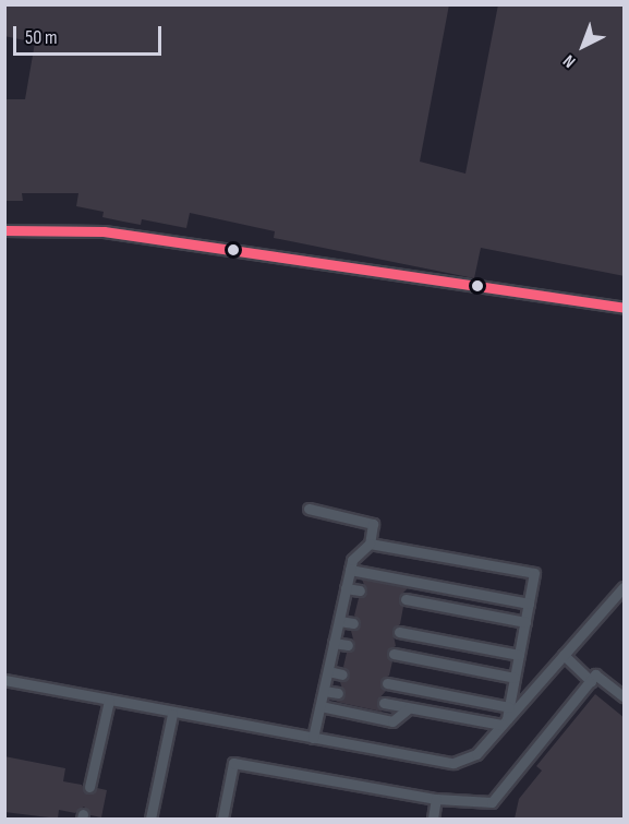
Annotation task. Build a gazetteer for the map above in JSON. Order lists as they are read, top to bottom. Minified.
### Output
{"scale_bar":"50 m","north":"bottom left"}
